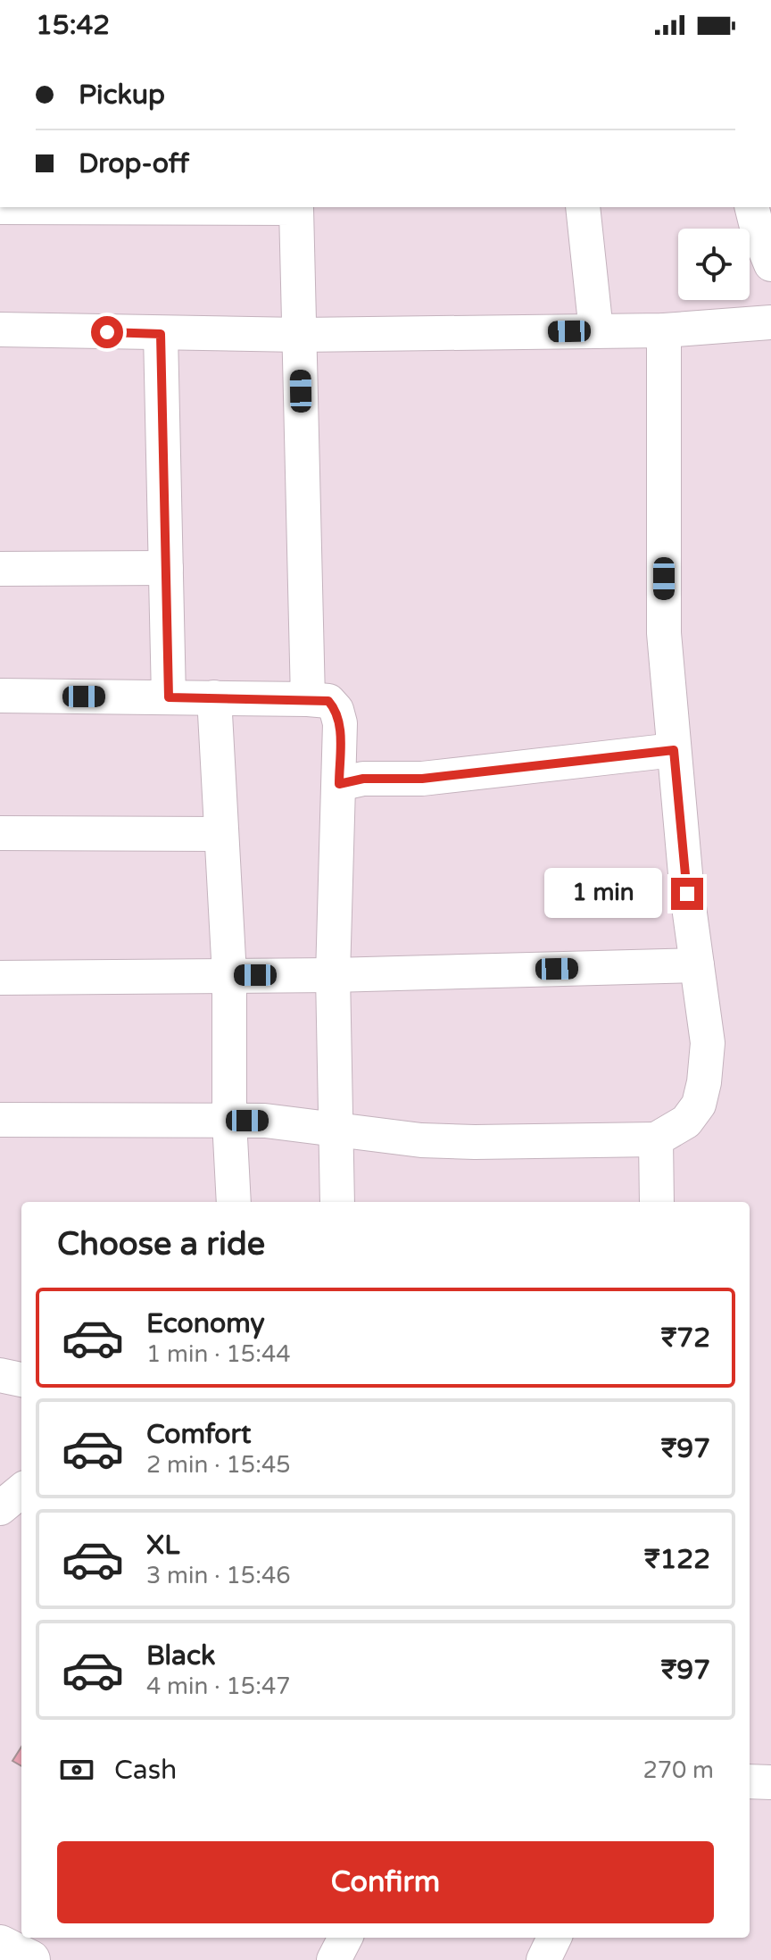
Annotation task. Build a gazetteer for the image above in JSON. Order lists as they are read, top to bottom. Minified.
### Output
{"page":{"status":"15:42","banner":["Pickup","Drop-off"],"bubble":"1 min","heading":"Choose a ride","list":[{"name":"Economy","note":"1 min · 15:44","value":"₹72"},{"name":"Comfort","note":"2 min · 15:45","value":"₹97"},{"name":"XL","note":"3 min · 15:46","value":"₹122"},{"name":"Black","note":"4 min · 15:47","value":"₹97"}],"pay":["Cash","270 m"],"buttons":"Confirm"}}
